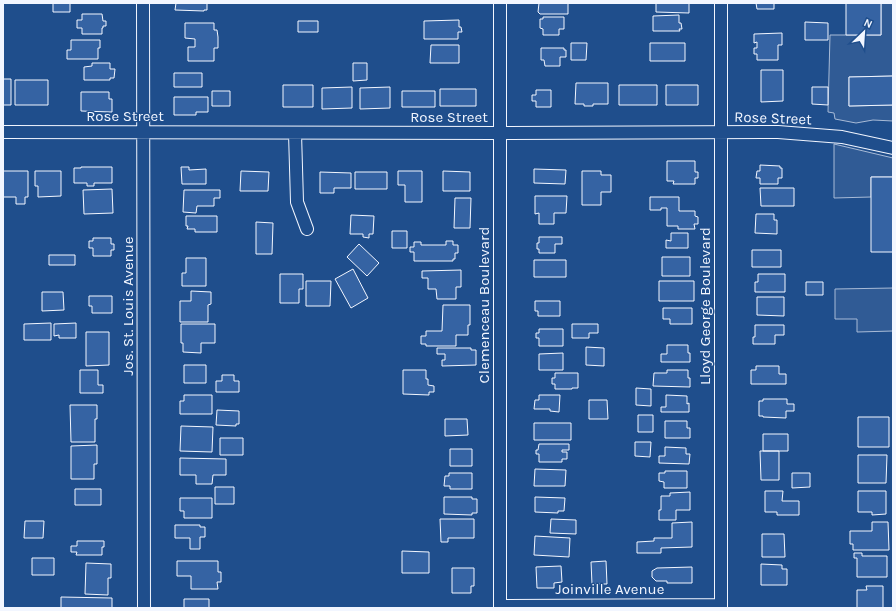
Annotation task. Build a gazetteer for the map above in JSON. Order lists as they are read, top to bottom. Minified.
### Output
{"streets":{"street":["Rose Street","Clemenceau Boulevard","Jos. St. Louis Avenue","Lloyd George Boulevard","Joinville Avenue"]},"crossings":[["Rose Street","Clemenceau Boulevard"],["Rose Street","Jos. St. Louis Avenue"],["Rose Street","Lloyd George Boulevard"],["Clemenceau Boulevard","Joinville Avenue"],["Lloyd George Boulevard","Joinville Avenue"]],"north":"top right"}
